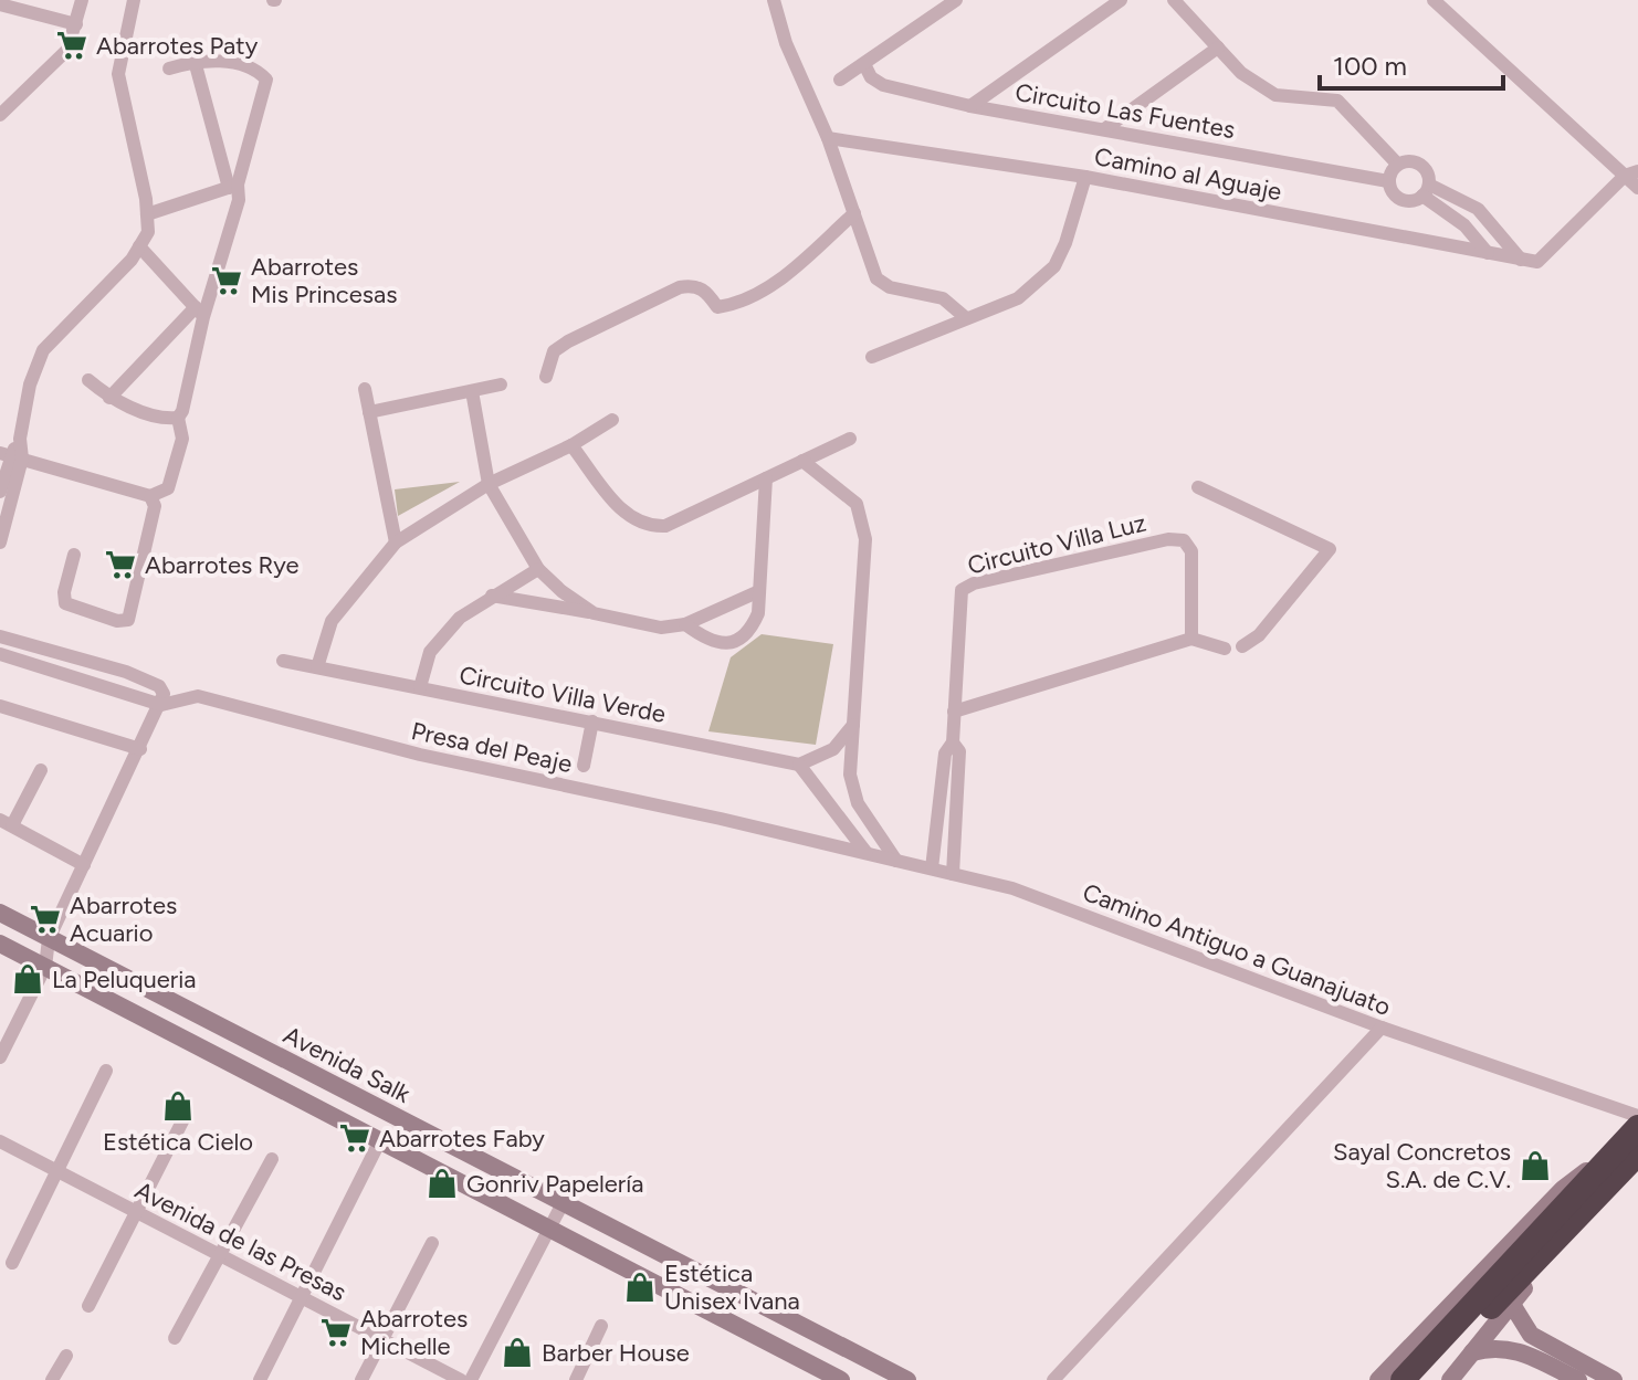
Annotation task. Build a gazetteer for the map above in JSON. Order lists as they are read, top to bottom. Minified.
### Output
{"streets":{"street":["Circuito Las Fuentes","Camino al Aguaje","Circuito Villa Luz","Circuito Villa Verde","Presa del Peaje","Camino Antiguo a Guanajuato","Avenida Salk","Avenida de las Presas"]},"crossings":[["Circuito Villa Luz","Camino Antiguo a Guanajuato"],["Presa del Peaje","Camino Antiguo a Guanajuato"]],"places":{"supermarket":["Abarrotes Paty","Abarrotes Mis Princesas","Abarrotes Rye","Abarrotes Acuario","Abarrotes Faby","Abarrotes Michelle"],"shop":["La Peluqueria","Estética Cielo","Sayal Concretos S.A. de C.V.","Gonriv Papelería","Estética Unisex Ivana","Barber House"]},"scale_bar":"100 m"}
